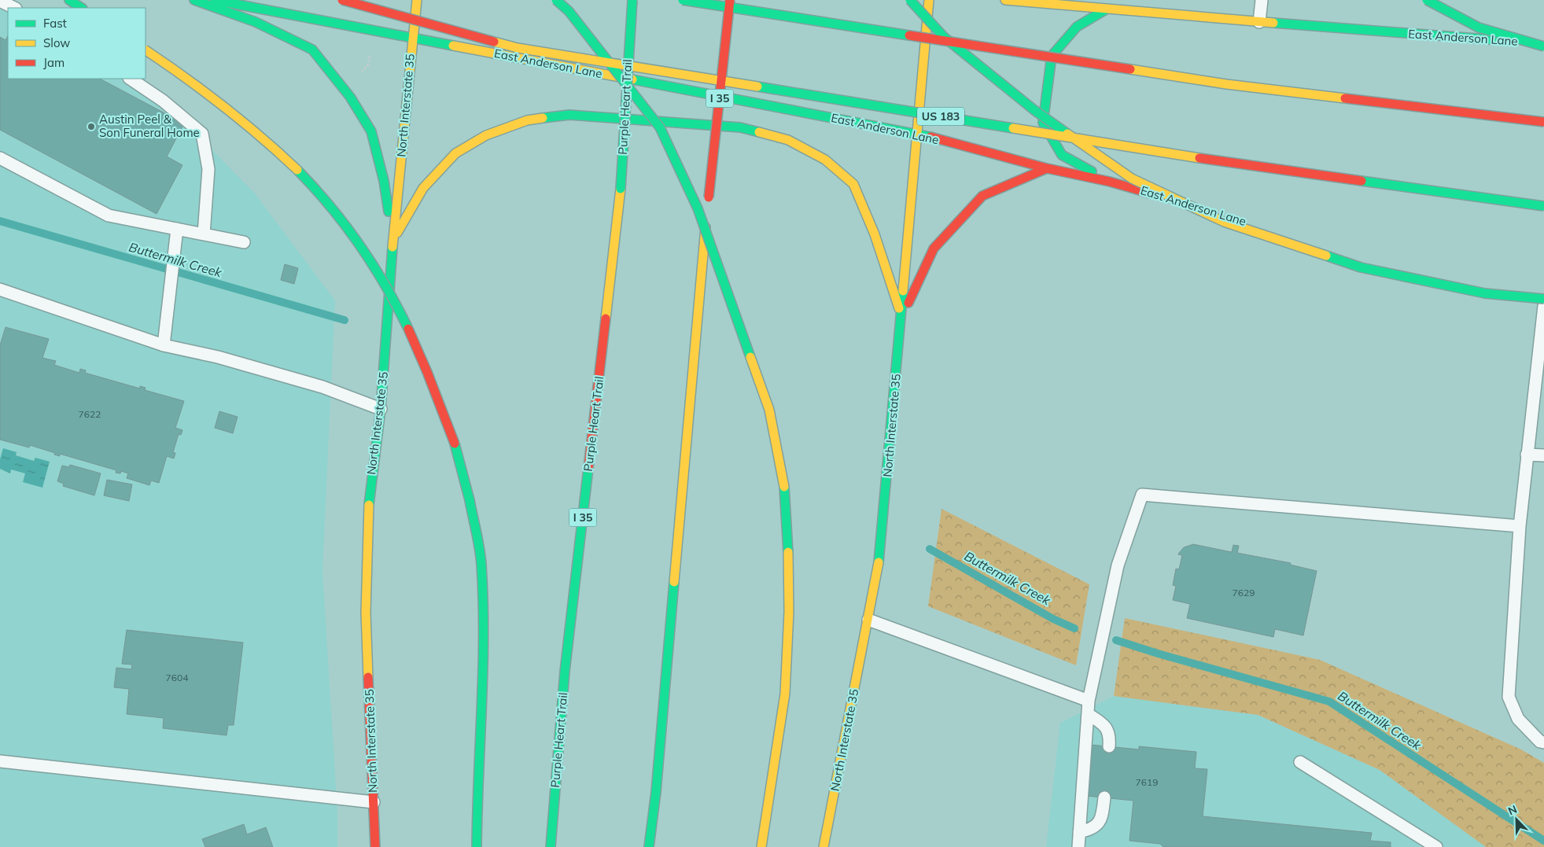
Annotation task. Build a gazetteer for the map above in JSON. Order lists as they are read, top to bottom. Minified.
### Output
{"streets":{"main road":["East Anderson Lane","I 35","North Interstate 35","Purple Heart Trail","US 183"]},"crossings":[["East Anderson Lane","North Interstate 35"]],"water":["Buttermilk Creek"],"places":["Austin Peel & Son Funeral Home"],"house_numbers":["7622","7629","7604","7619"],"legend":["Fast","Slow","Jam"],"north":"top left"}
